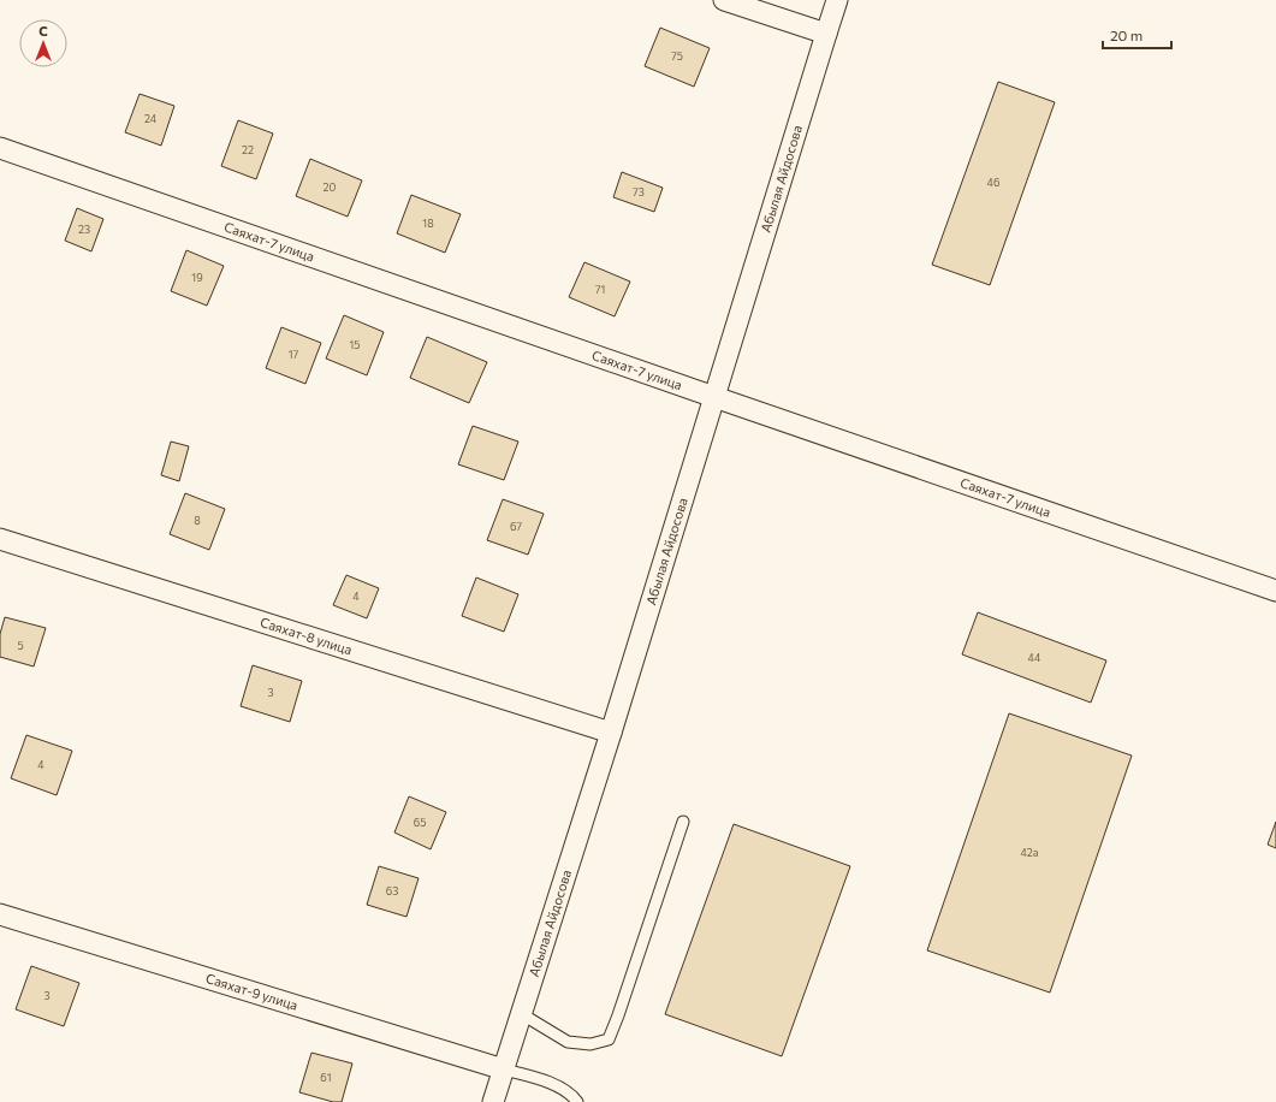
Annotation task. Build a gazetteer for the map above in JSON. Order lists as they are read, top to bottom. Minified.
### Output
{"streets":{"street":["Абылая Айдосова","Саяхат-7 улица","Саяхат-8 улица","Саяхат-9 улица"]},"crossings":[["Абылая Айдосова","Саяхат-7 улица"],["Абылая Айдосова","Саяхат-8 улица"],["Абылая Айдосова","Саяхат-9 улица"]],"house_numbers":["75","24","22","46","20","73","18","23","19","71","15","17","8","67","4","5","44","3","4","65","42а","63","3","61"],"scale_bar":"20 m","north":"top"}
